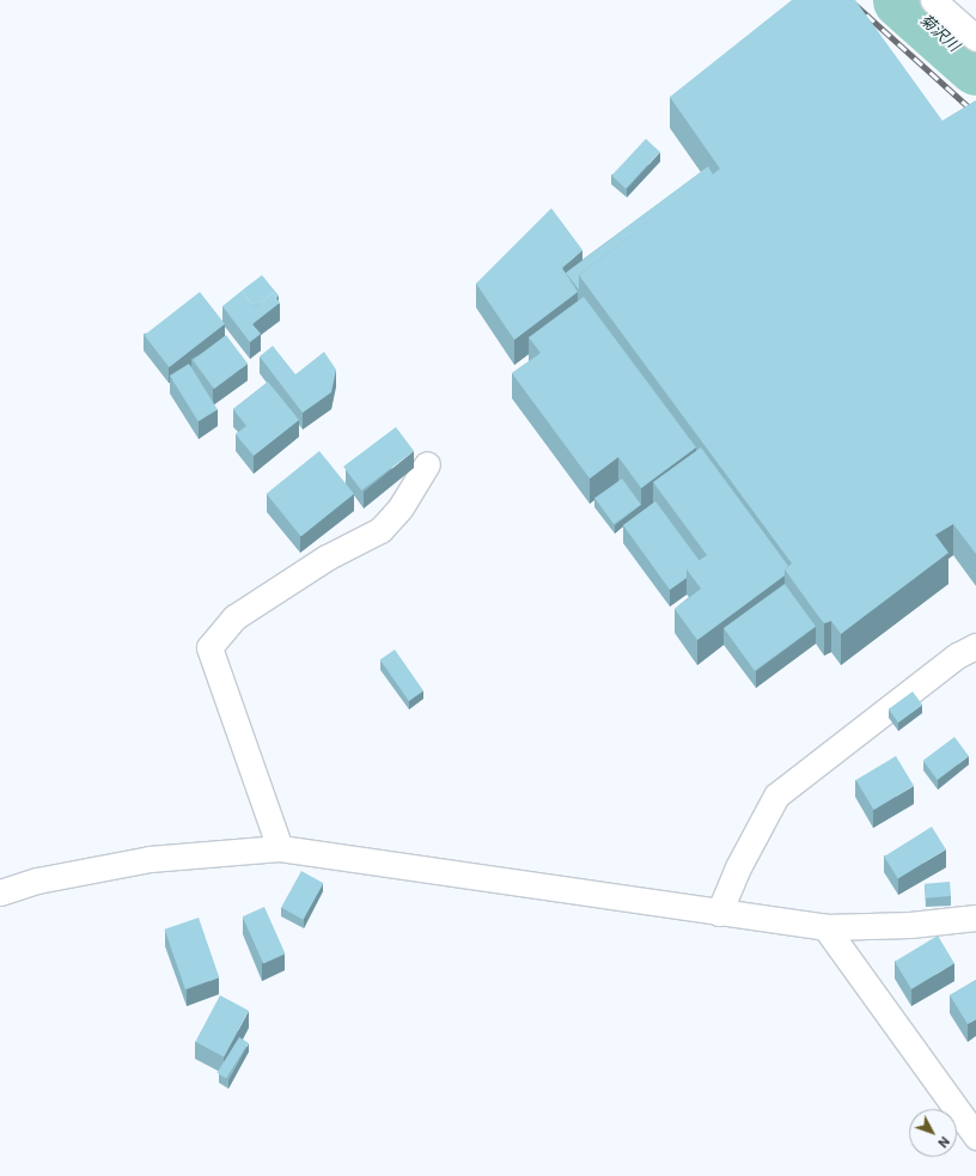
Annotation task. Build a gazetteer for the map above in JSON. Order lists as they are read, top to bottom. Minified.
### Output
{"water":["菊沢川"],"north":"bottom right"}
